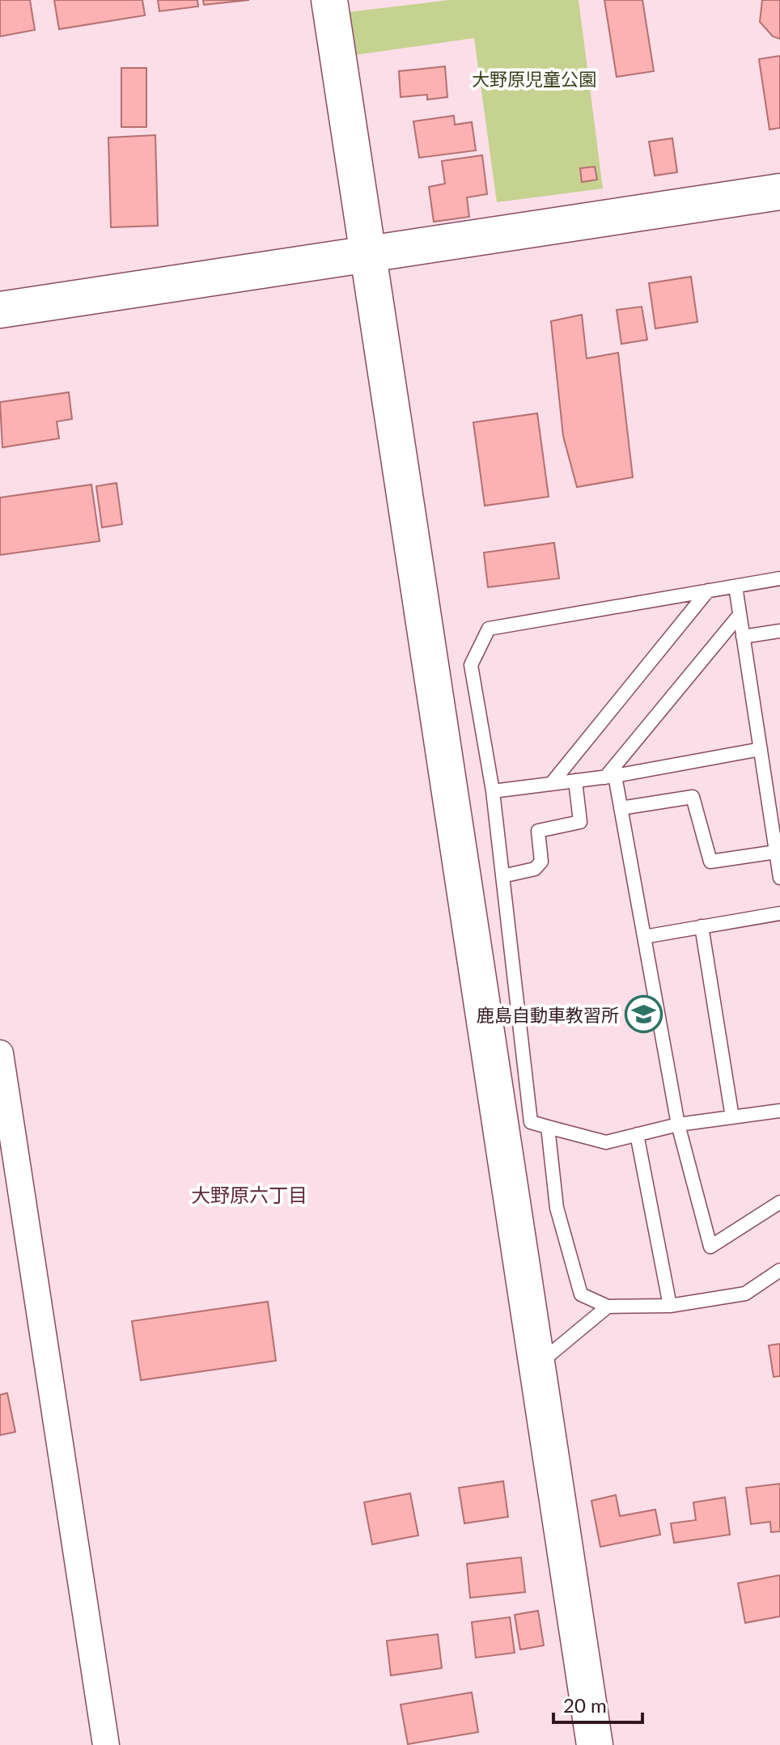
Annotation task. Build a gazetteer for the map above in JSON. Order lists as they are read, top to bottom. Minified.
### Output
{"districts":["大野原六丁目"],"parks":["大野原児童公園"],"places":{"school or university":["鹿島自動車教習所"]},"scale_bar":"20 m"}
